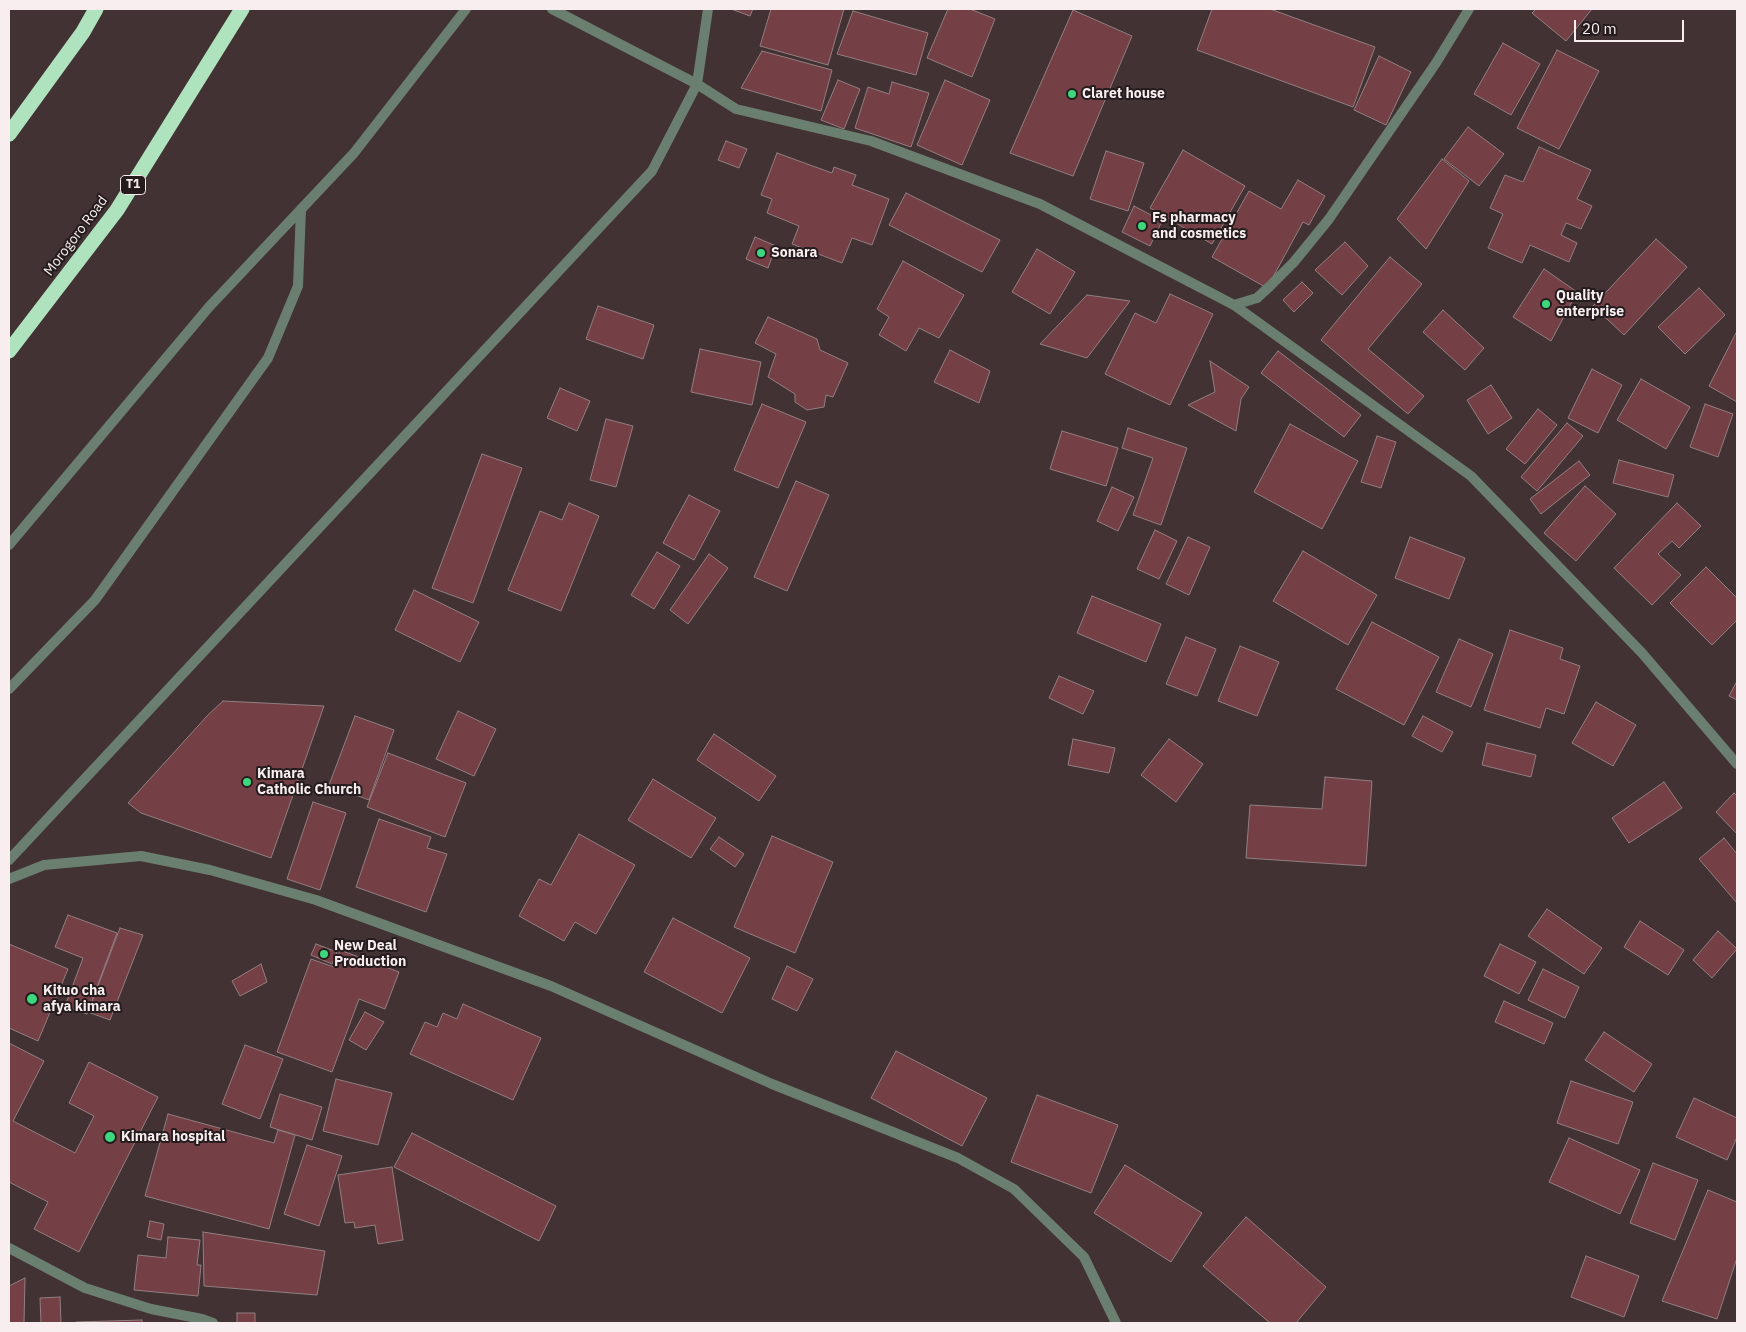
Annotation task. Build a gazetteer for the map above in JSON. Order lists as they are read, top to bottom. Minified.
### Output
{"streets":{"highway":["T1","Morogoro Road"]},"places":["Claret house","Fs pharmacy and cosmetics","Sonara","Quality enterprise","Kimara Catholic Church","New Deal Production","Kituo cha afya kimara","Kimara hospital"],"scale_bar":"20 m"}
